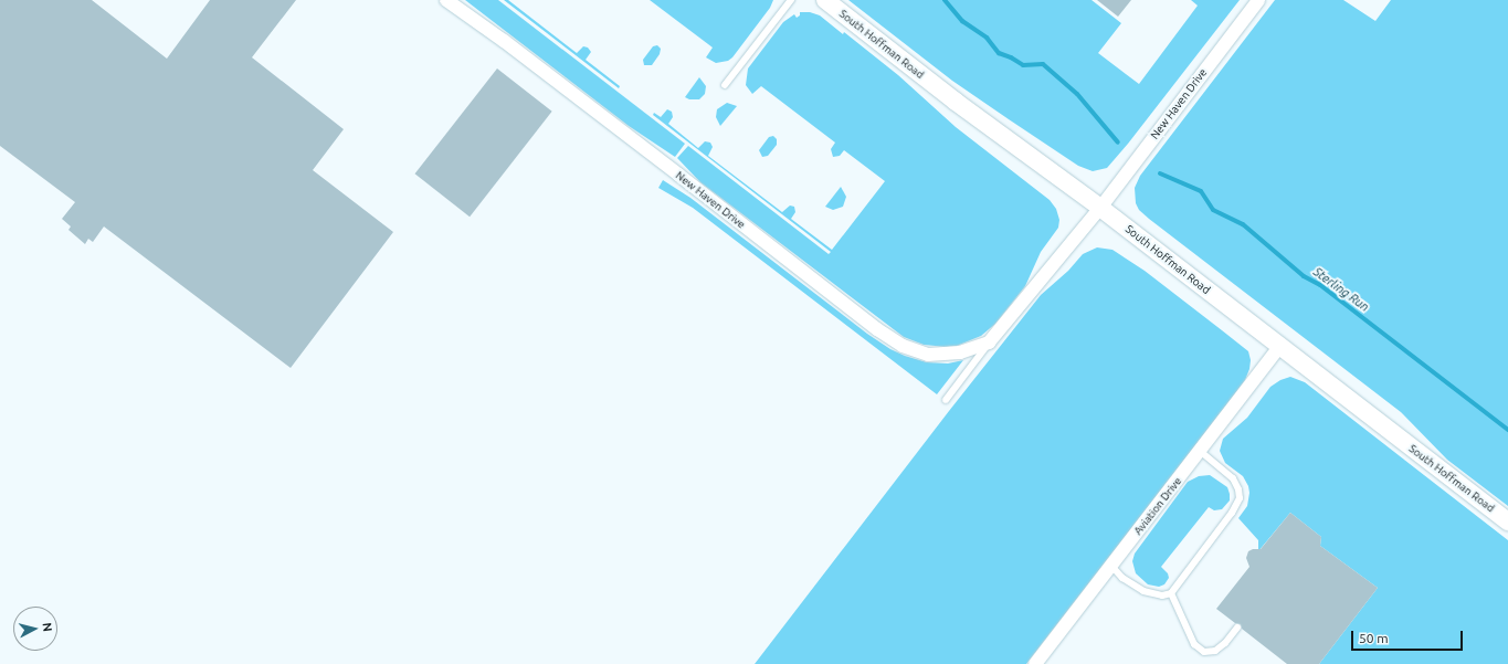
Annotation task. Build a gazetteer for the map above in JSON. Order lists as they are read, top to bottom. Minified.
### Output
{"streets":{"street":["South Hoffman Road","New Haven Drive","Aviation Drive"]},"crossings":[["South Hoffman Road","New Haven Drive"],["South Hoffman Road","Aviation Drive"]],"water":["Sterling Run"],"scale_bar":"50 m","north":"right"}
